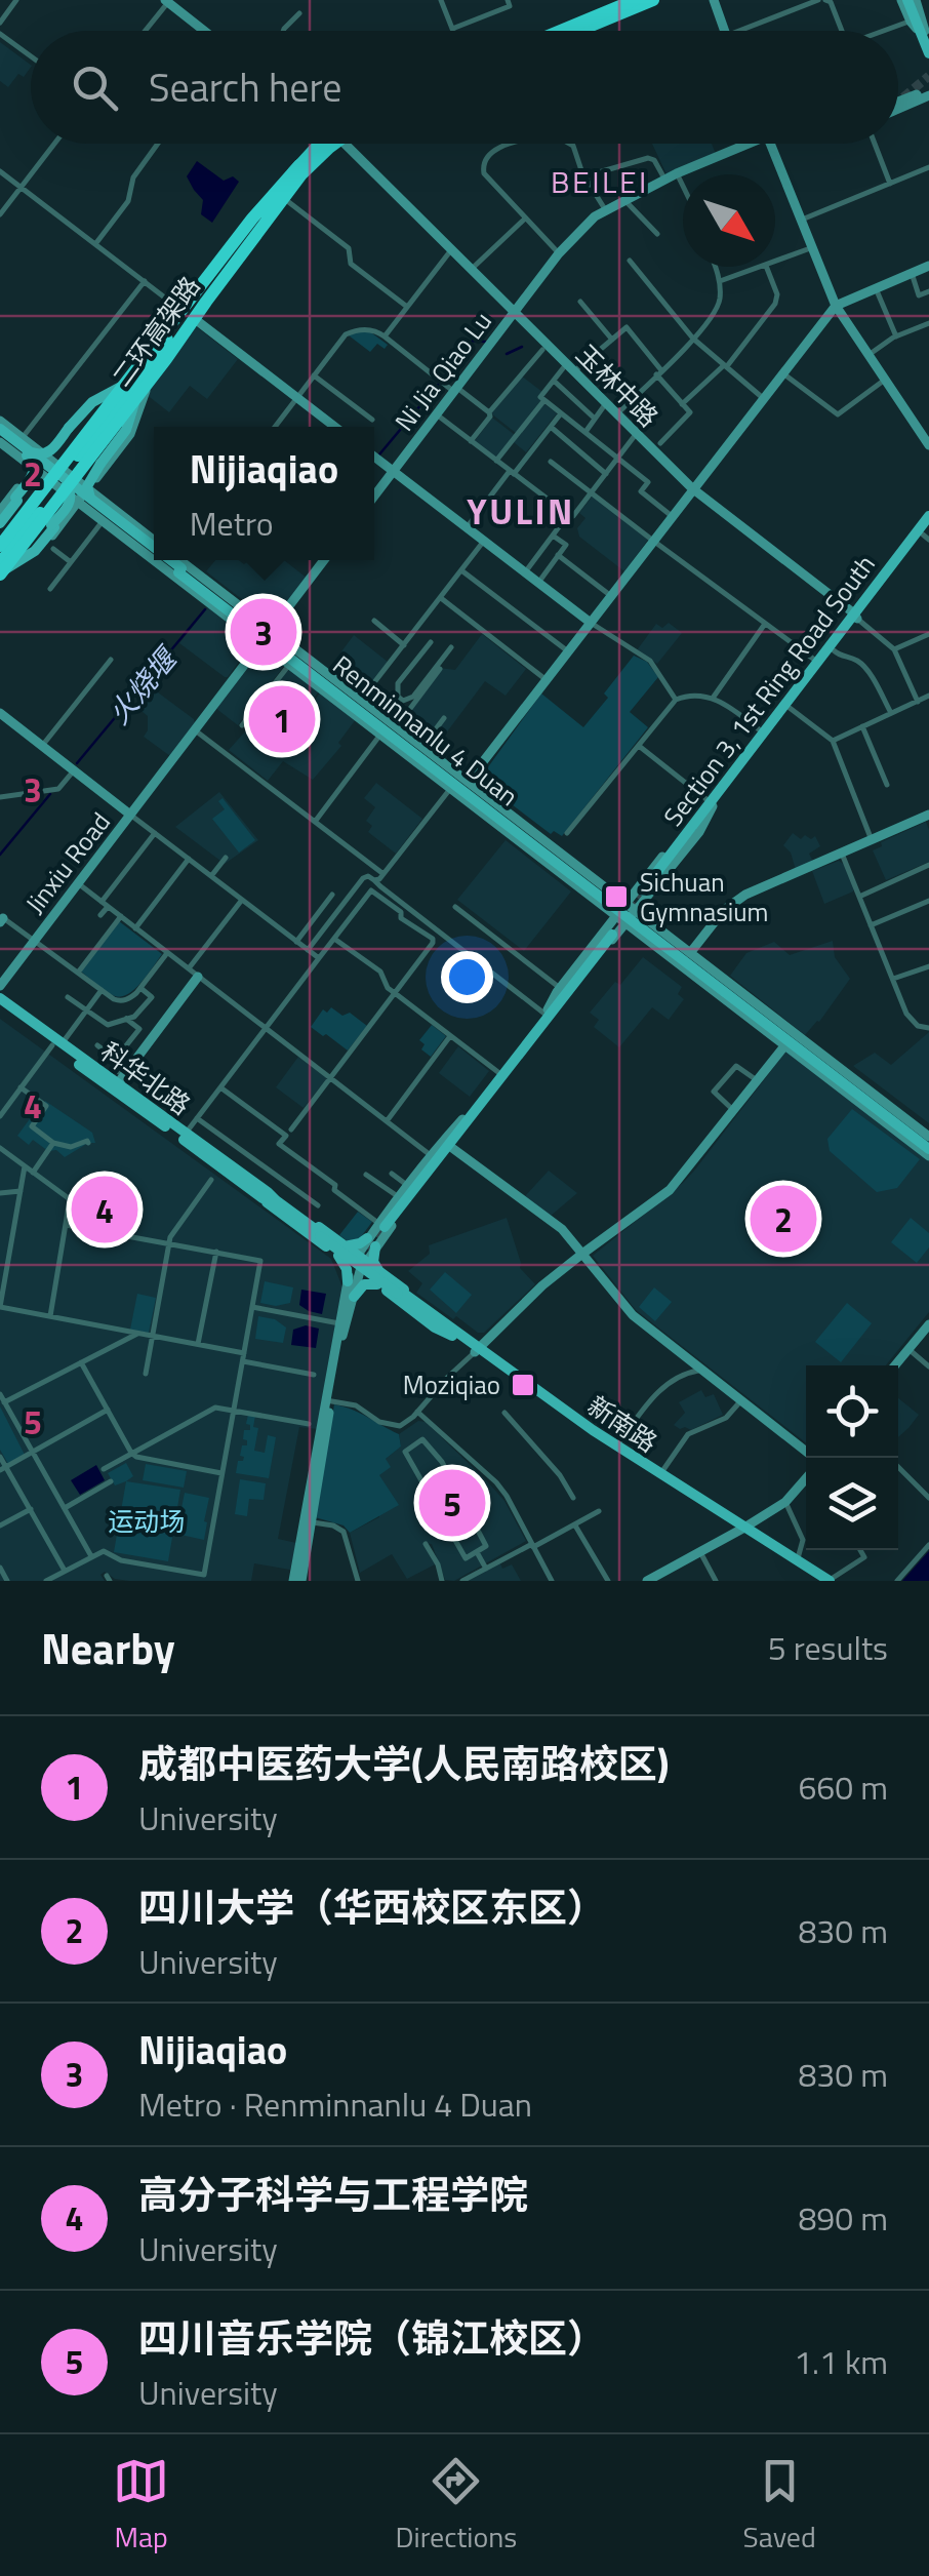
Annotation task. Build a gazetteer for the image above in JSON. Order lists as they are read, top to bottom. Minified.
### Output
{"streets":{"highway":["二环高架路"],"main road":["Section 3, 1st Ring Road South","Renminnanlu 4 Duan","科华北路","新南路"],"street":["Ni Jia Qiao Lu","玉林中路","Jinxiu Road"]},"crossings":[["Ni Jia Qiao Lu","玉林中路"],["玉林中路","Section 3, 1st Ring Road South"],["Renminnanlu 4 Duan","Jinxiu Road"],["科华北路","新南路"]],"districts":["BEILEI","YULIN"],"water":["火烧堰"],"parks":["运动场"],"places":{"transit":["Sichuan Gymnasium","Moziqiao"]},"north":"bottom right","page":{"search":"Search here","popup":["Nijiaqiao","Metro"],"pins":["3","1","4","2","5"],"heading":["Nearby","5 results"],"list":[{"mark":"1","name":"成都中医药大学(人民南路校区)","note":"University","value":"660 m"},{"mark":"2","name":"四川大学（华西校区东区）","note":"University","value":"830 m"},{"mark":"3","name":"Nijiaqiao","note":"Metro · Renminnanlu 4 Duan","value":"830 m"},{"mark":"4","name":"高分子科学与工程学院","note":"University","value":"890 m"},{"mark":"5","name":"四川音乐学院（锦江校区）","note":"University","value":"1.1 km"}],"nav":["Map","Directions","Saved"]},"grid":{"rows":["2","3","4","5"]}}
